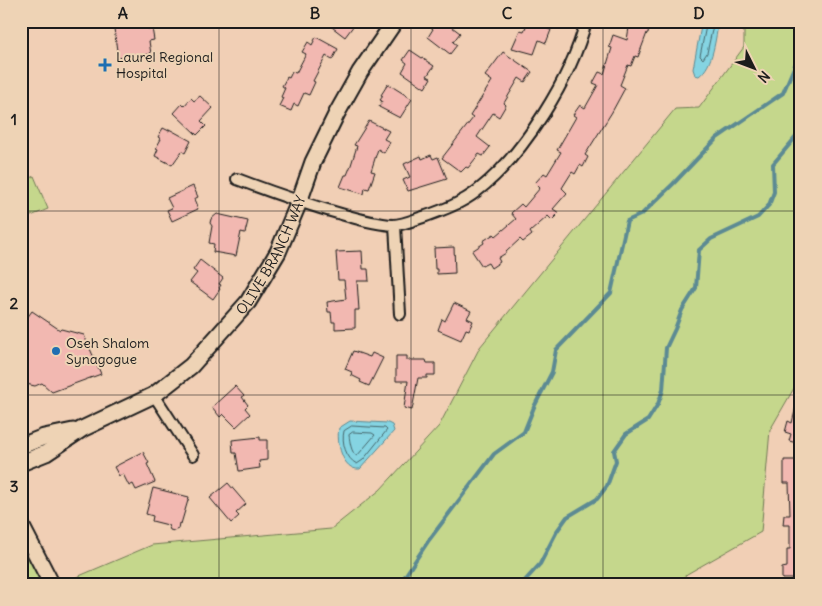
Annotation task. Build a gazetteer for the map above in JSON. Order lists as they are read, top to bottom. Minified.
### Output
{"streets":{"street":["OLIVE BRANCH WAY"]},"places":{"health":["Laurel Regional Hospital"],"other":["Oseh Shalom Synagogue"]},"north":"bottom right","grid":{"columns":["A","B","C","D"],"rows":["1","2","3"]}}
